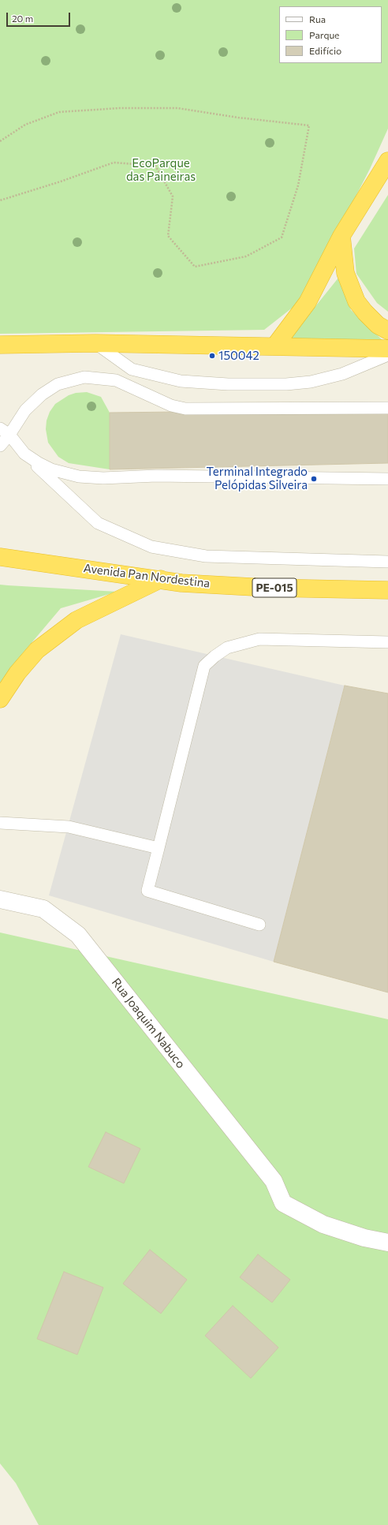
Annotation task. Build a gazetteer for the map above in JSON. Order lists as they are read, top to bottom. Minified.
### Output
{"streets":{"highway":["Avenida Pan Nordestina","PE-015"],"street":["Rua Joaquim Nabuco"]},"parks":["EcoParque das Paineiras"],"places":["150042","Terminal Integrado Pelópidas Silveira"],"legend":["Rua","Parque","Edifício"],"scale_bar":"20 m"}
